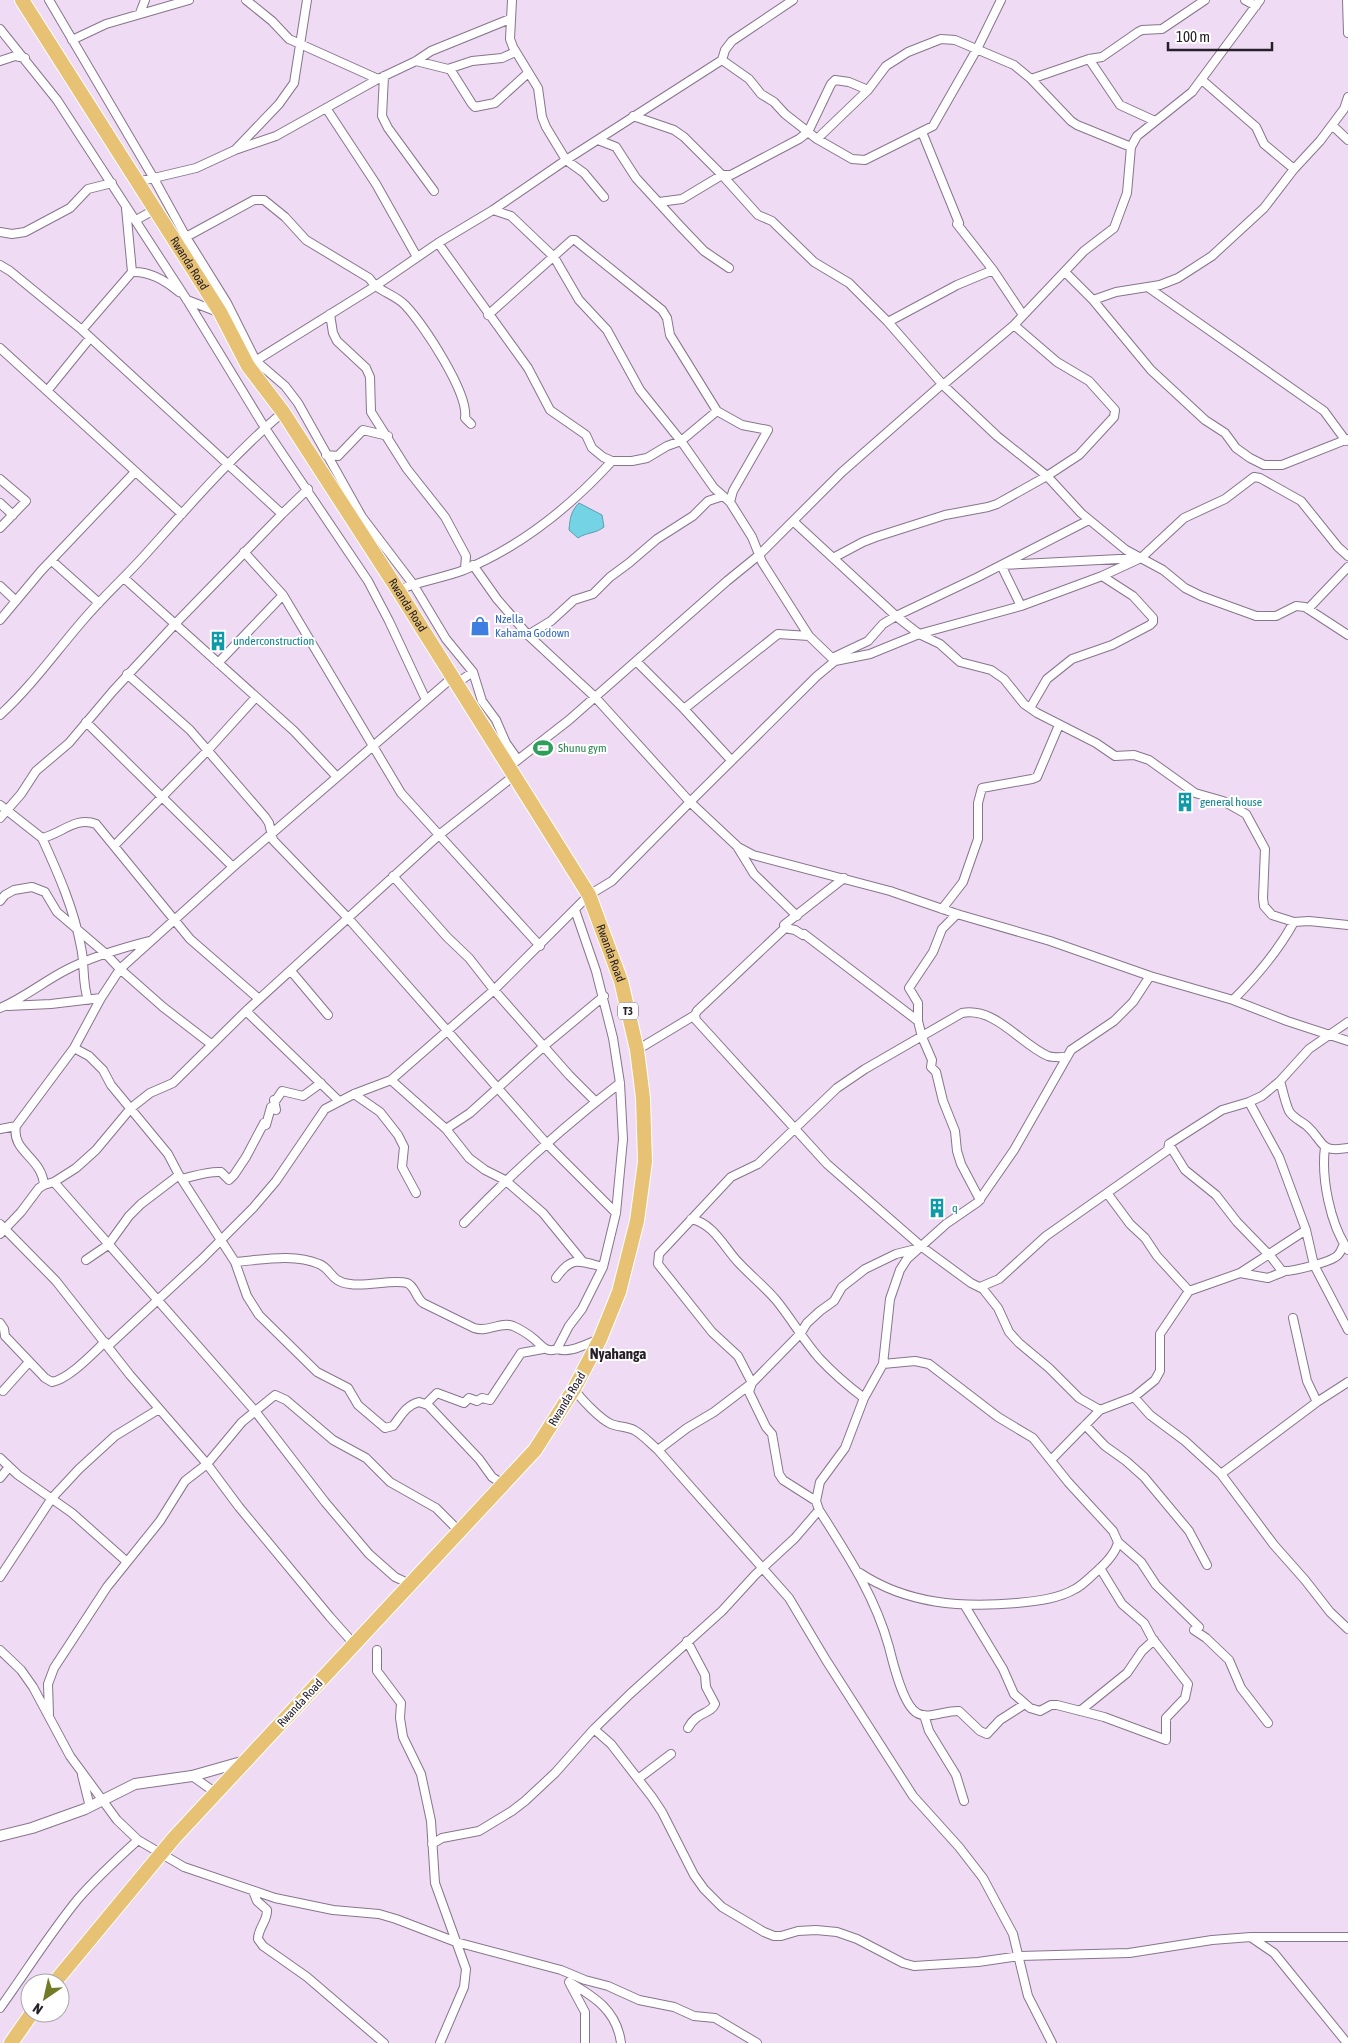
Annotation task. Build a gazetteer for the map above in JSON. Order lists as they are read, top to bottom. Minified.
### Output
{"streets":{"highway":["Rwanda Road","T3"]},"districts":["Nyahanga"],"places":{"shop":["Nzella Kahama Godown"],"building":["underconstruction","general house","q"],"sports":["Shunu gym"]},"scale_bar":"100 m","north":"bottom left"}
